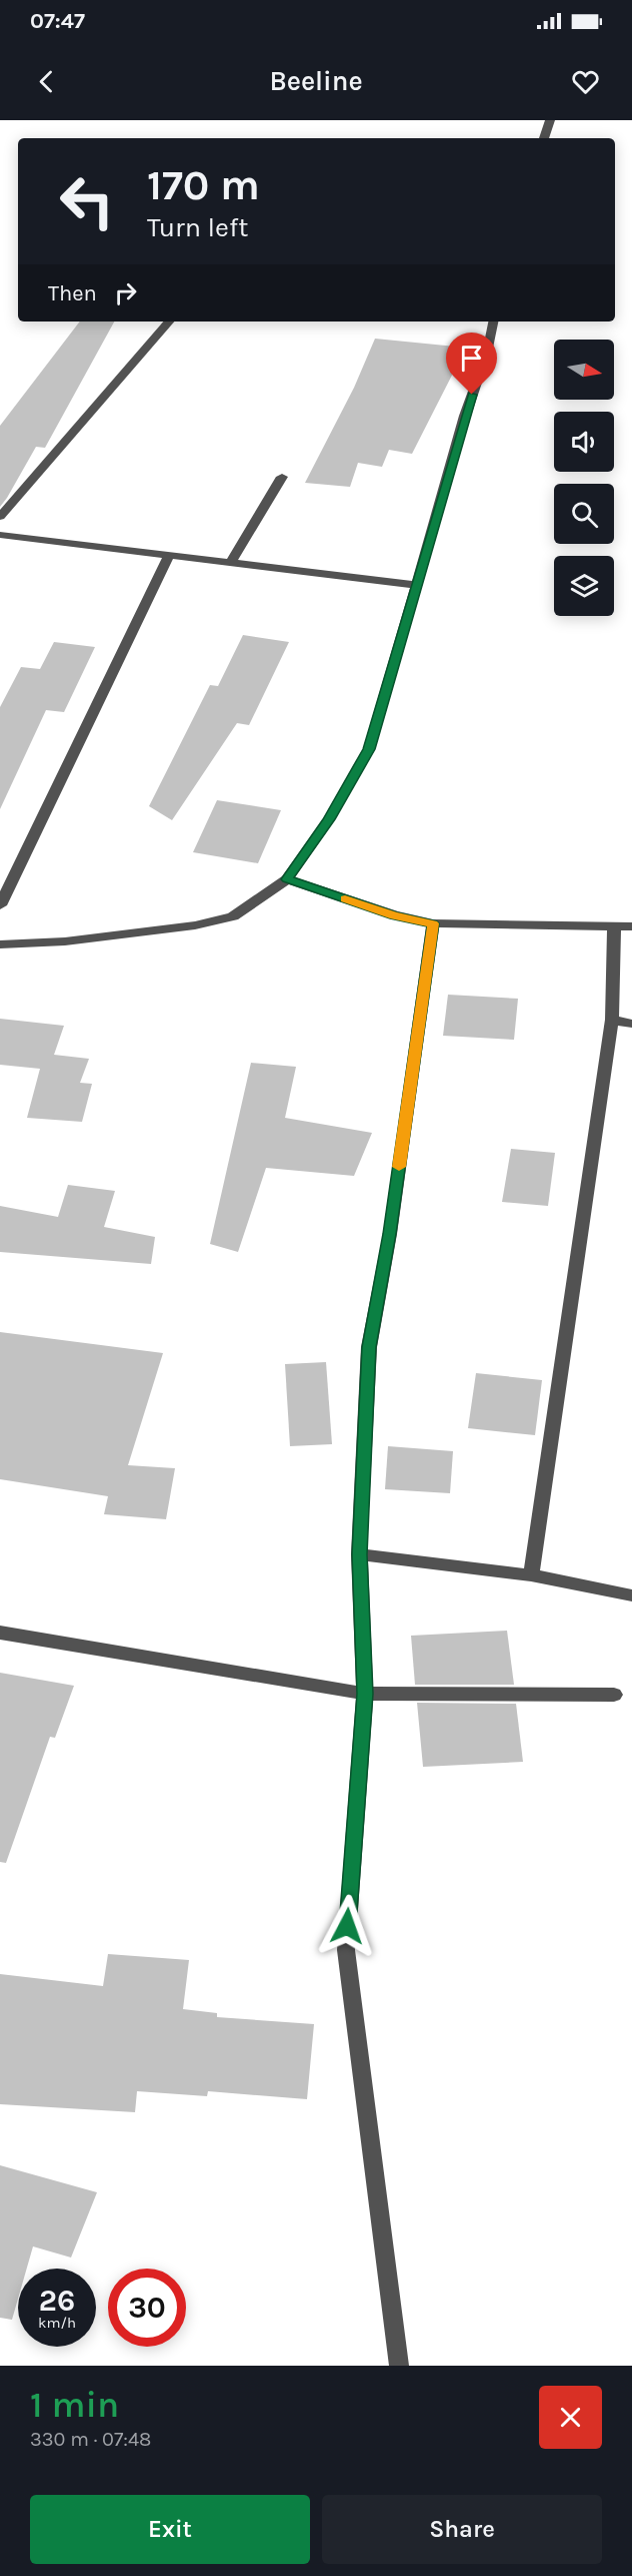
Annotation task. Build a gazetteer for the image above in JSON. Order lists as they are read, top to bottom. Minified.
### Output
{"north":"right","page":{"status":"07:47","header":"Beeline","turn":["170 m","Turn left"],"then":"Then","speed":"26 km/h","limit":"30","heading":["1 min","330 m · 07:48"],"buttons":["Exit","Share"]}}
